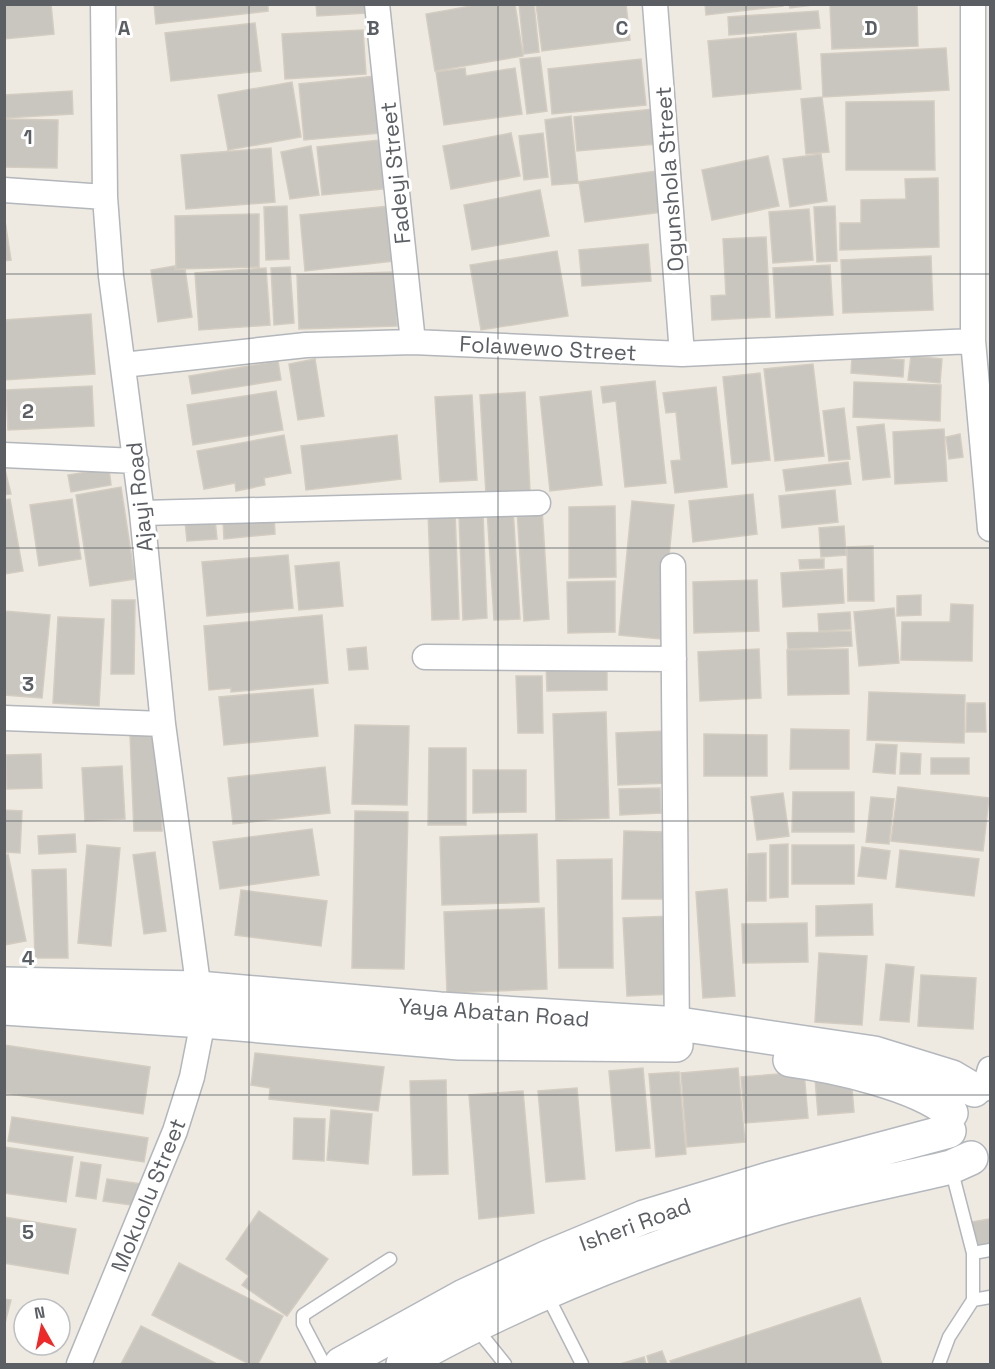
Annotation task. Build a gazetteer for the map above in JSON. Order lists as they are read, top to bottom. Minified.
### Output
{"streets":{"main road":["Yaya Abatan Road","Isheri Road"],"street":["Fadeyi Street","Ogunshola Street","Folawewo Street","Ajayi Road","Mokuolu Street"]},"crossings":[["Fadeyi Street","Folawewo Street"],["Ogunshola Street","Folawewo Street"],["Folawewo Street","Ajayi Road"],["Ajayi Road","Yaya Abatan Road"],["Ajayi Road","Mokuolu Street"],["Yaya Abatan Road","Mokuolu Street"],["Yaya Abatan Road","Isheri Road"]],"north":"top","grid":{"columns":["A","B","C","D"],"rows":["1","2","3","4","5"]}}
